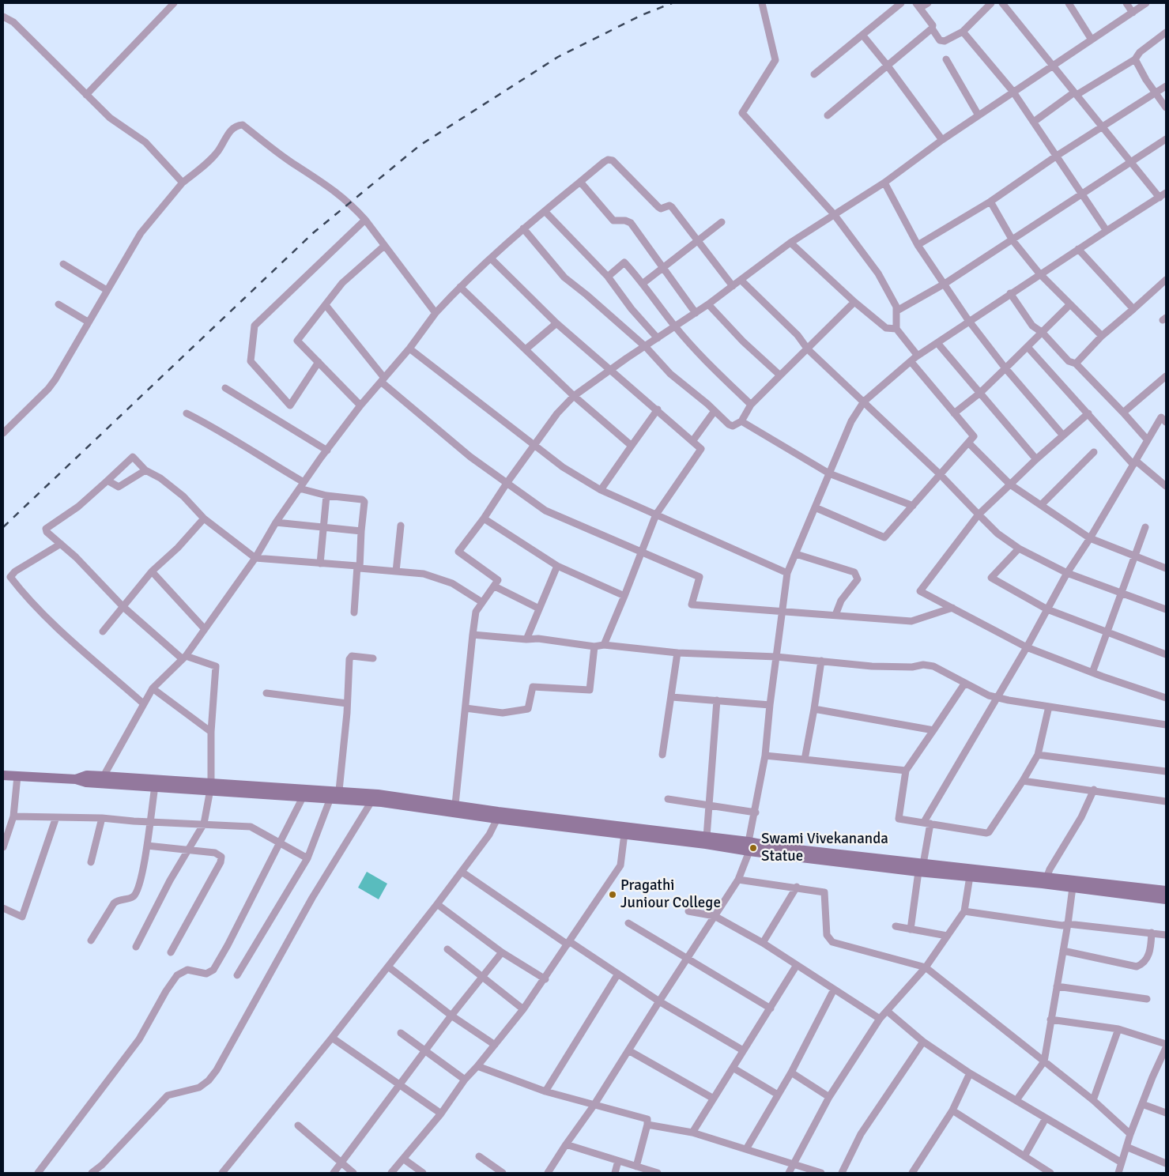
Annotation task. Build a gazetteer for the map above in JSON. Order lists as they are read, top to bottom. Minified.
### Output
{"places":["Swami Vivekananda Statue","Pragathi Juniour College"]}
